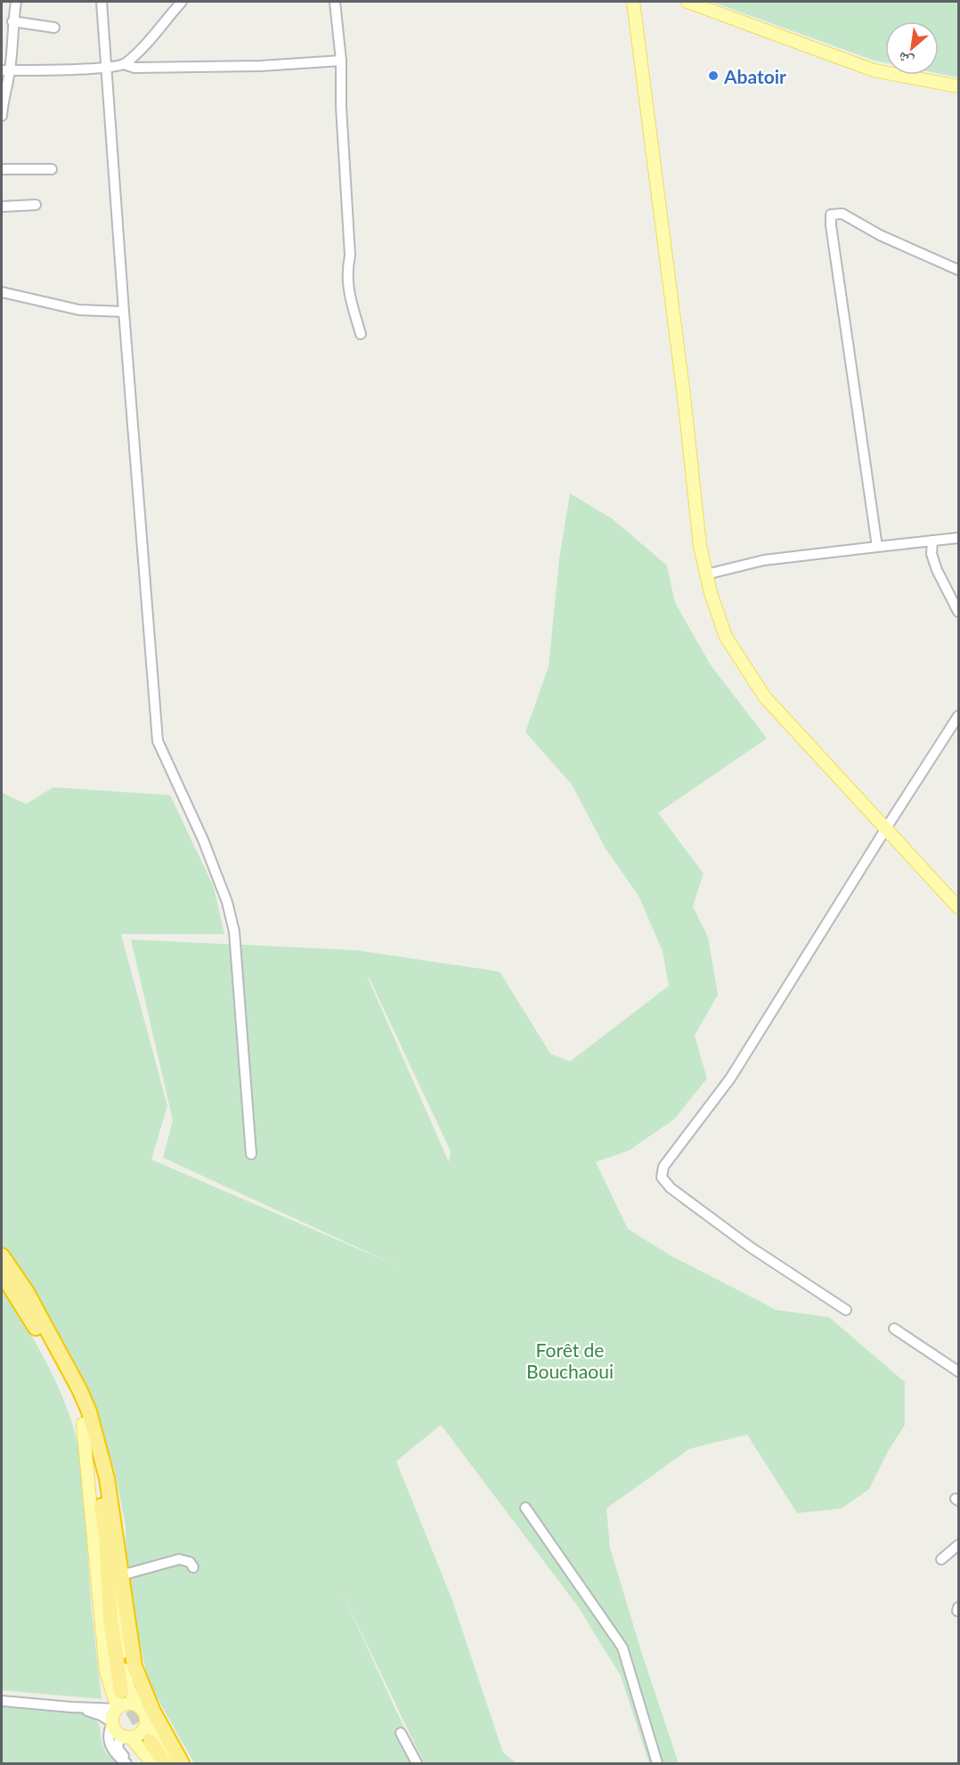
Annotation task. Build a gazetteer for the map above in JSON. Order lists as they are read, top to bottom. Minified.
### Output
{"parks":["Forêt de Bouchaoui"],"places":["Abatoir"],"north":"bottom left"}
